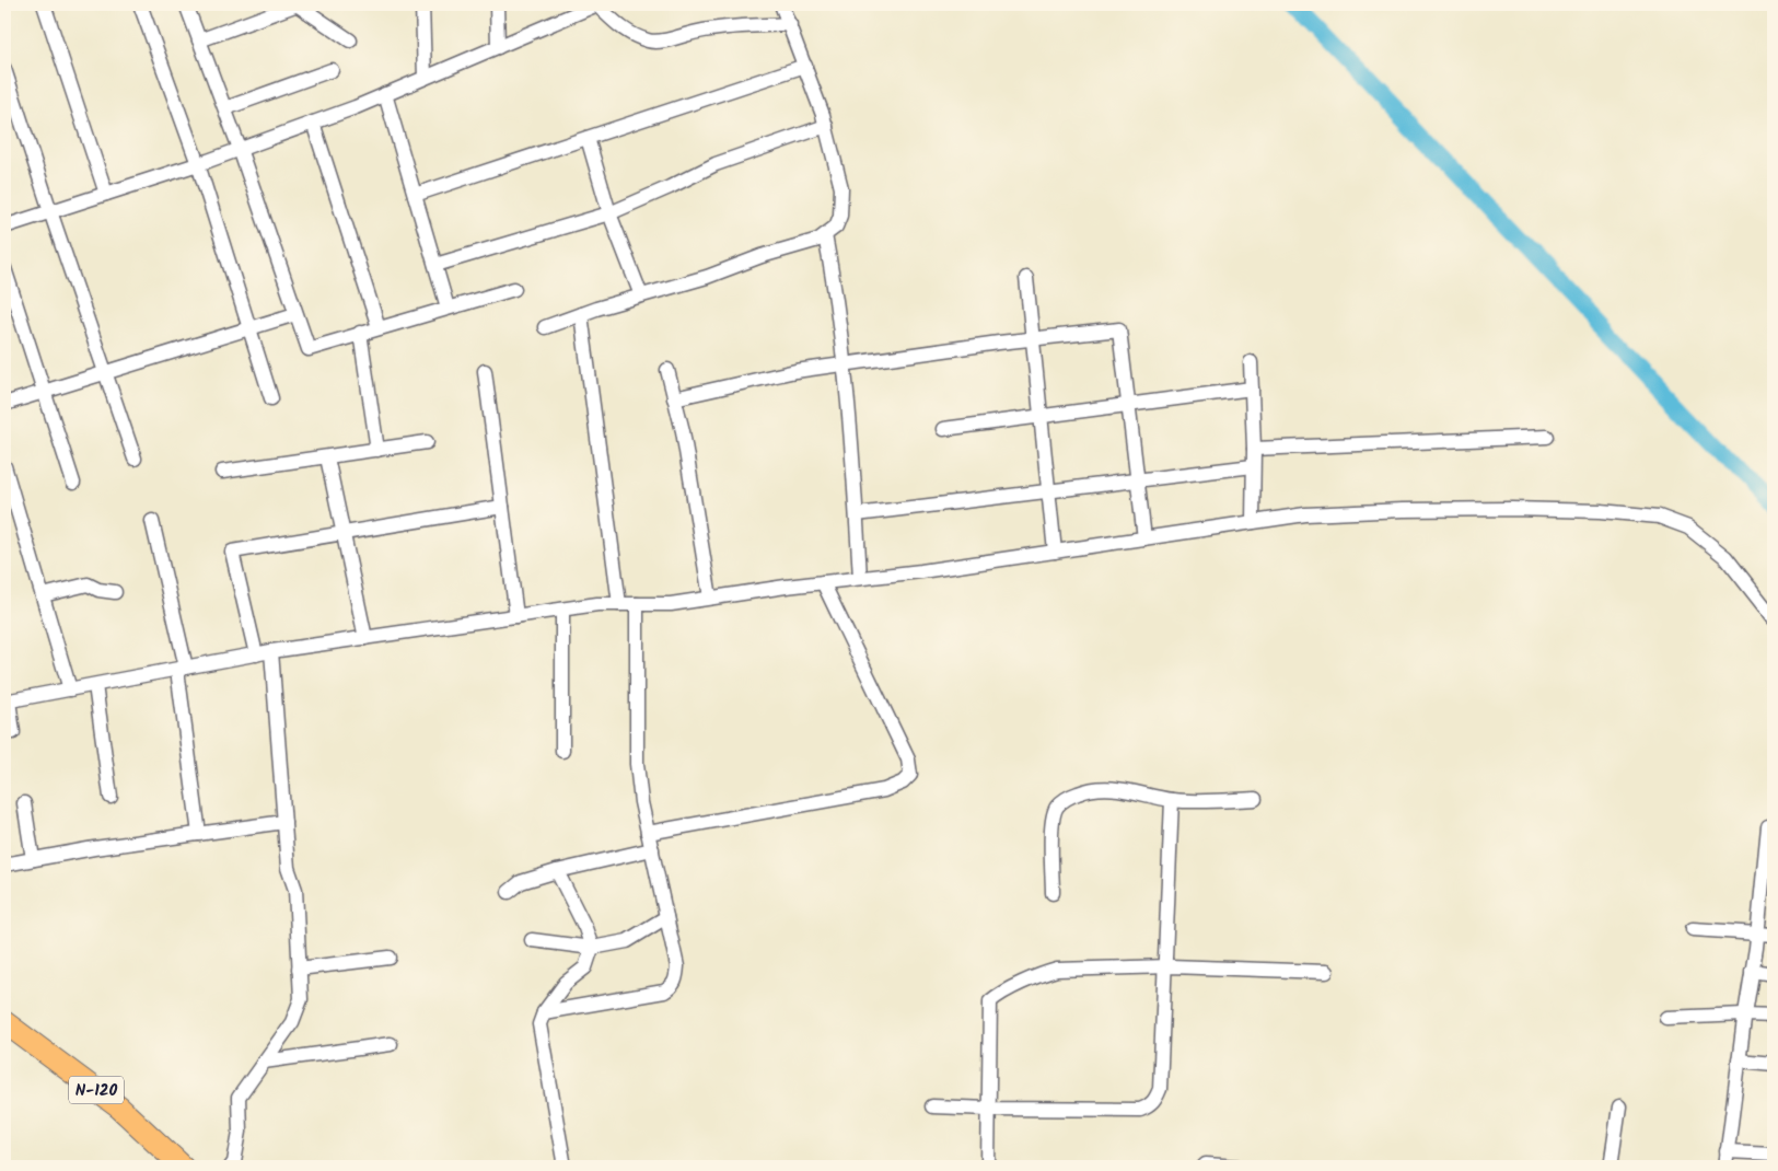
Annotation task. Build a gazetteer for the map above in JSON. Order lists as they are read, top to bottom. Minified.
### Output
{"streets":{"highway":["N-120"]}}
